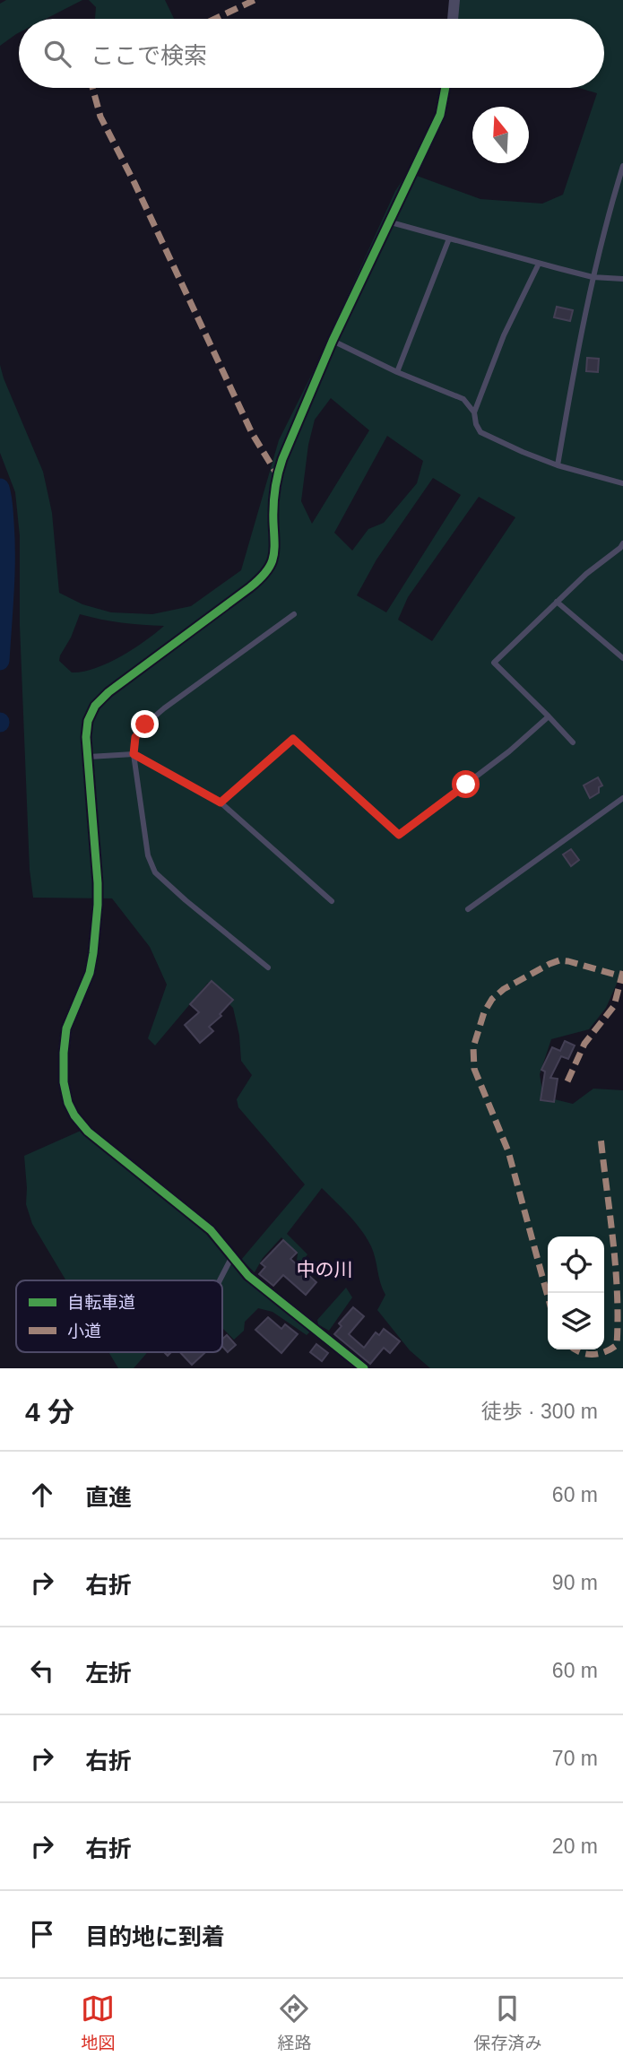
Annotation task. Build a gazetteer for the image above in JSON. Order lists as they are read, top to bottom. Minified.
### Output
{"districts":["中の川"],"legend":["自転車道","小道"],"north":"top","page":{"search":"ここで検索","heading":["4 分","徒歩 · 300 m"],"list":[["直進","60 m"],["右折","90 m"],["左折","60 m"],["右折","70 m"],["右折","20 m"],"目的地に到着"],"nav":["地図","経路","保存済み"]}}
